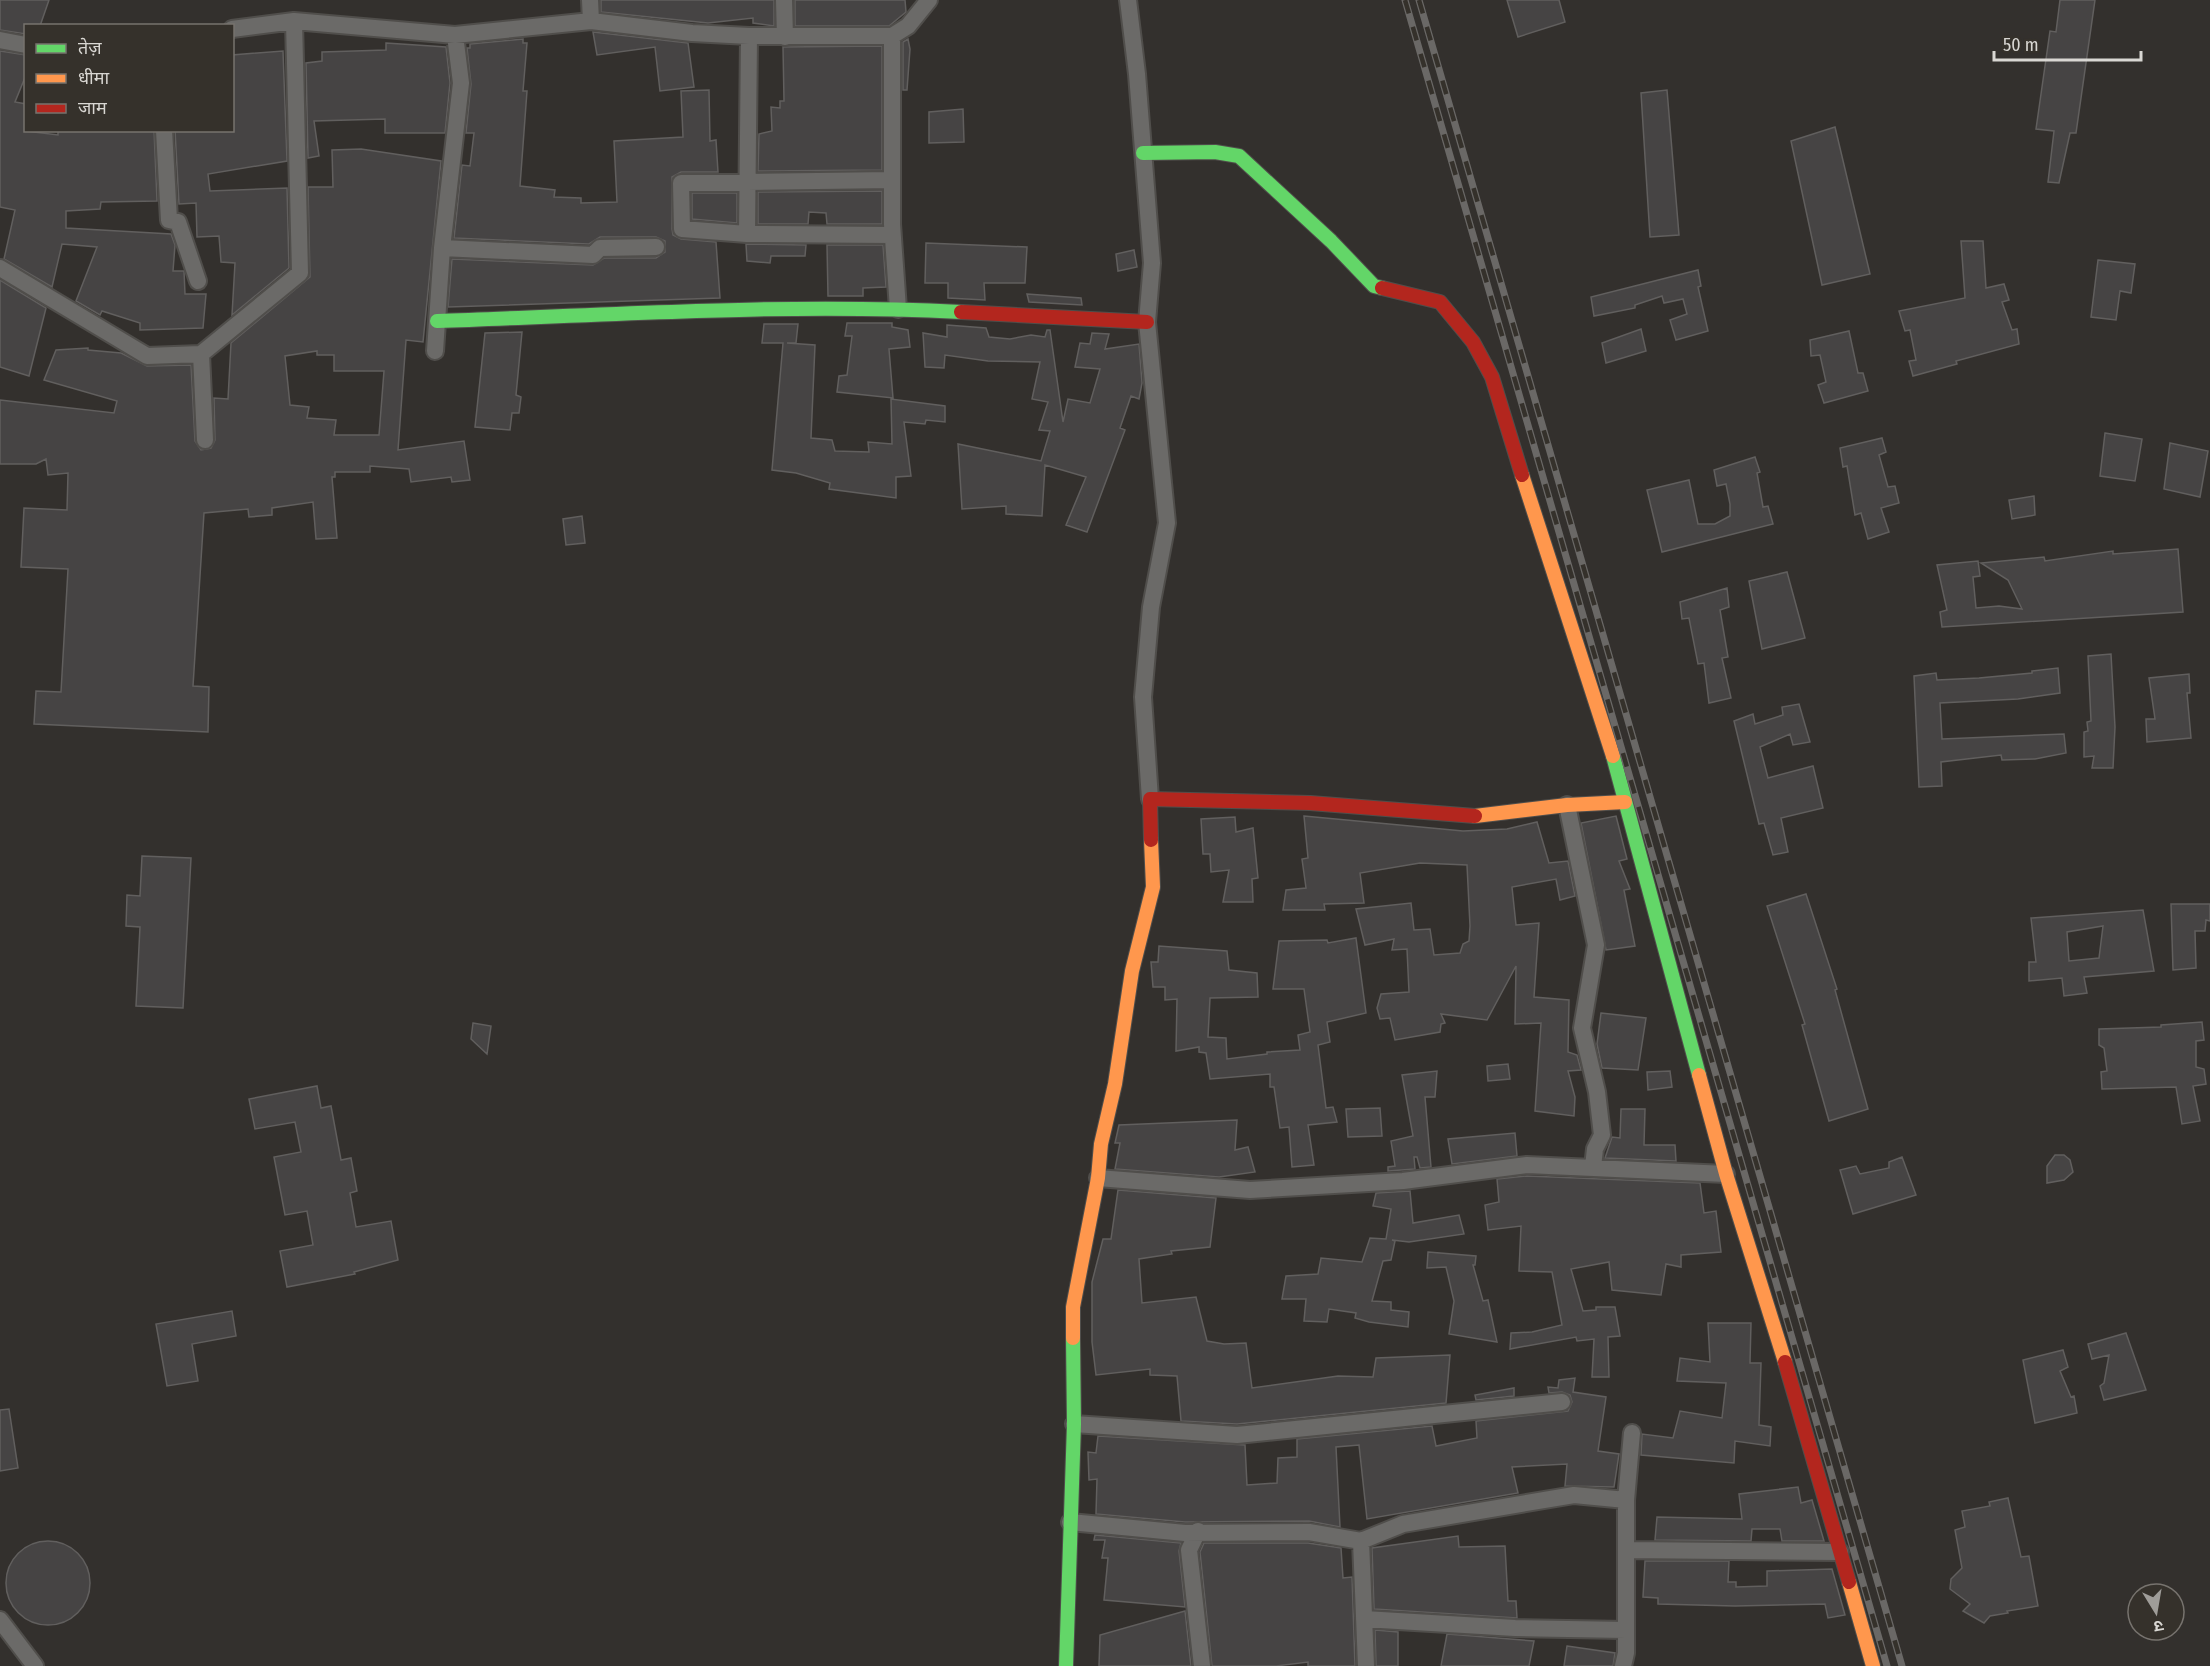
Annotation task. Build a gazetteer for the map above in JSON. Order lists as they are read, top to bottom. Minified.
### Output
{"legend":["तेज़","धीमा","जाम"],"scale_bar":"50 m","north":"bottom"}
